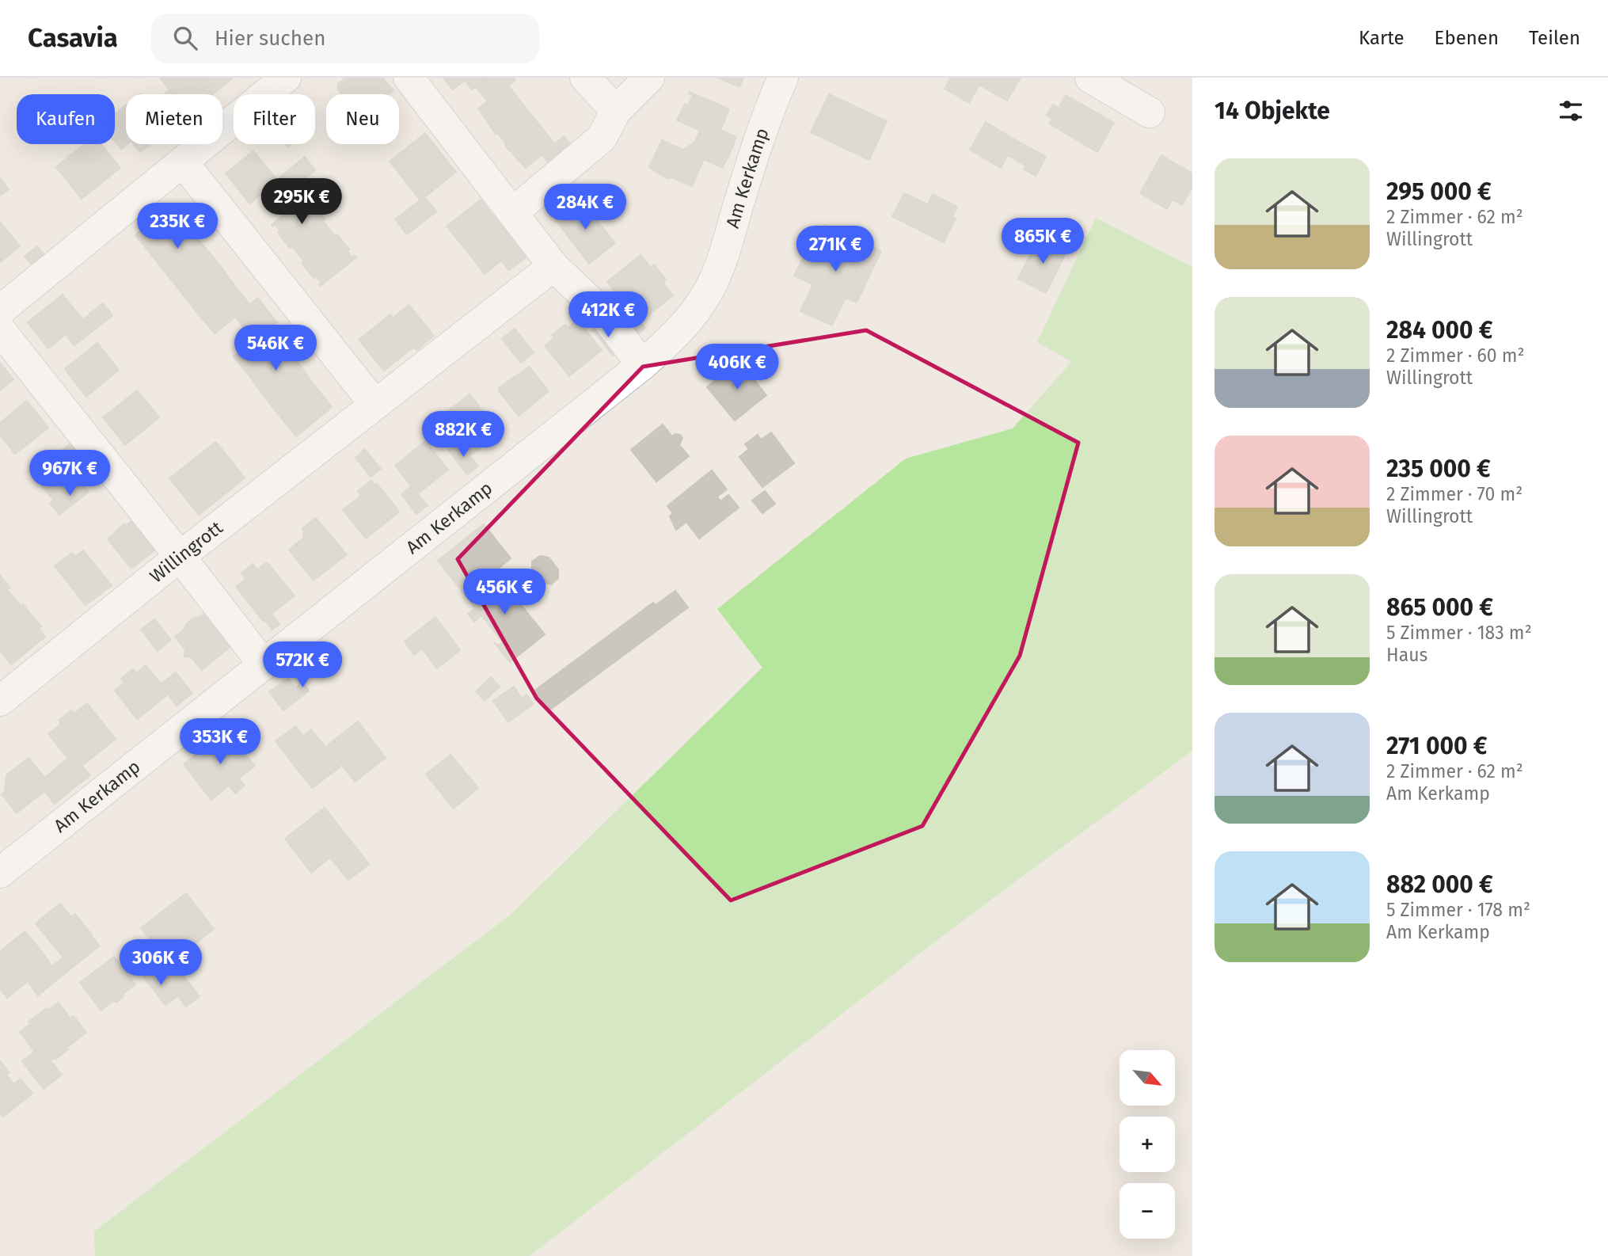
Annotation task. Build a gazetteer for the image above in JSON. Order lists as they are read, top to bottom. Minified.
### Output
{"streets":{"street":["Am Kerkamp","Willingrott"]},"north":"bottom right","page":{"header":"Casavia","search":"Hier suchen","nav":["Karte","Ebenen","Teilen"],"heading":"14 Objekte","chip":["Kaufen","Mieten","Filter","Neu"],"list":[{"name":"295 000 €","note":"2 Zimmer · 62 m² · Willingrott"},{"name":"284 000 €","note":"2 Zimmer · 60 m² · Willingrott"},{"name":"235 000 €","note":"2 Zimmer · 70 m² · Willingrott"},{"name":"865 000 €","note":"5 Zimmer · 183 m² · Haus"},{"name":"271 000 €","note":"2 Zimmer · 62 m² · Am Kerkamp"},{"name":"882 000 €","note":"5 Zimmer · 178 m² · Am Kerkamp"}],"price":["295K €","284K €","235K €","865K €","271K €","412K €","546K €","406K €","882K €","967K €","456K €","572K €","353K €","306K €"],"map_buttons":["+","−"]}}
